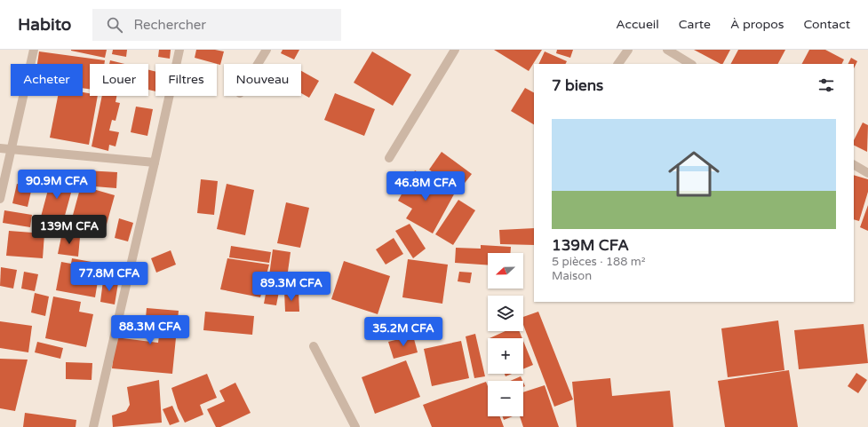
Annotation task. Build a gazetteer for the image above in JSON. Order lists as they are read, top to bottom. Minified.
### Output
{"north":"left","page":{"header":"Habito","search":"Rechercher","nav":["Accueil","Carte","À propos","Contact"],"chip":["Acheter","Louer","Filtres","Nouveau"],"heading":"7 biens","list":[{"name":"139M CFA","note":"5 pièces · 188 m² · Maison"}],"price":["90.9M CFA","46.8M CFA","139M CFA","77.8M CFA","89.3M CFA","88.3M CFA","35.2M CFA"],"map_buttons":["+","−"]}}
